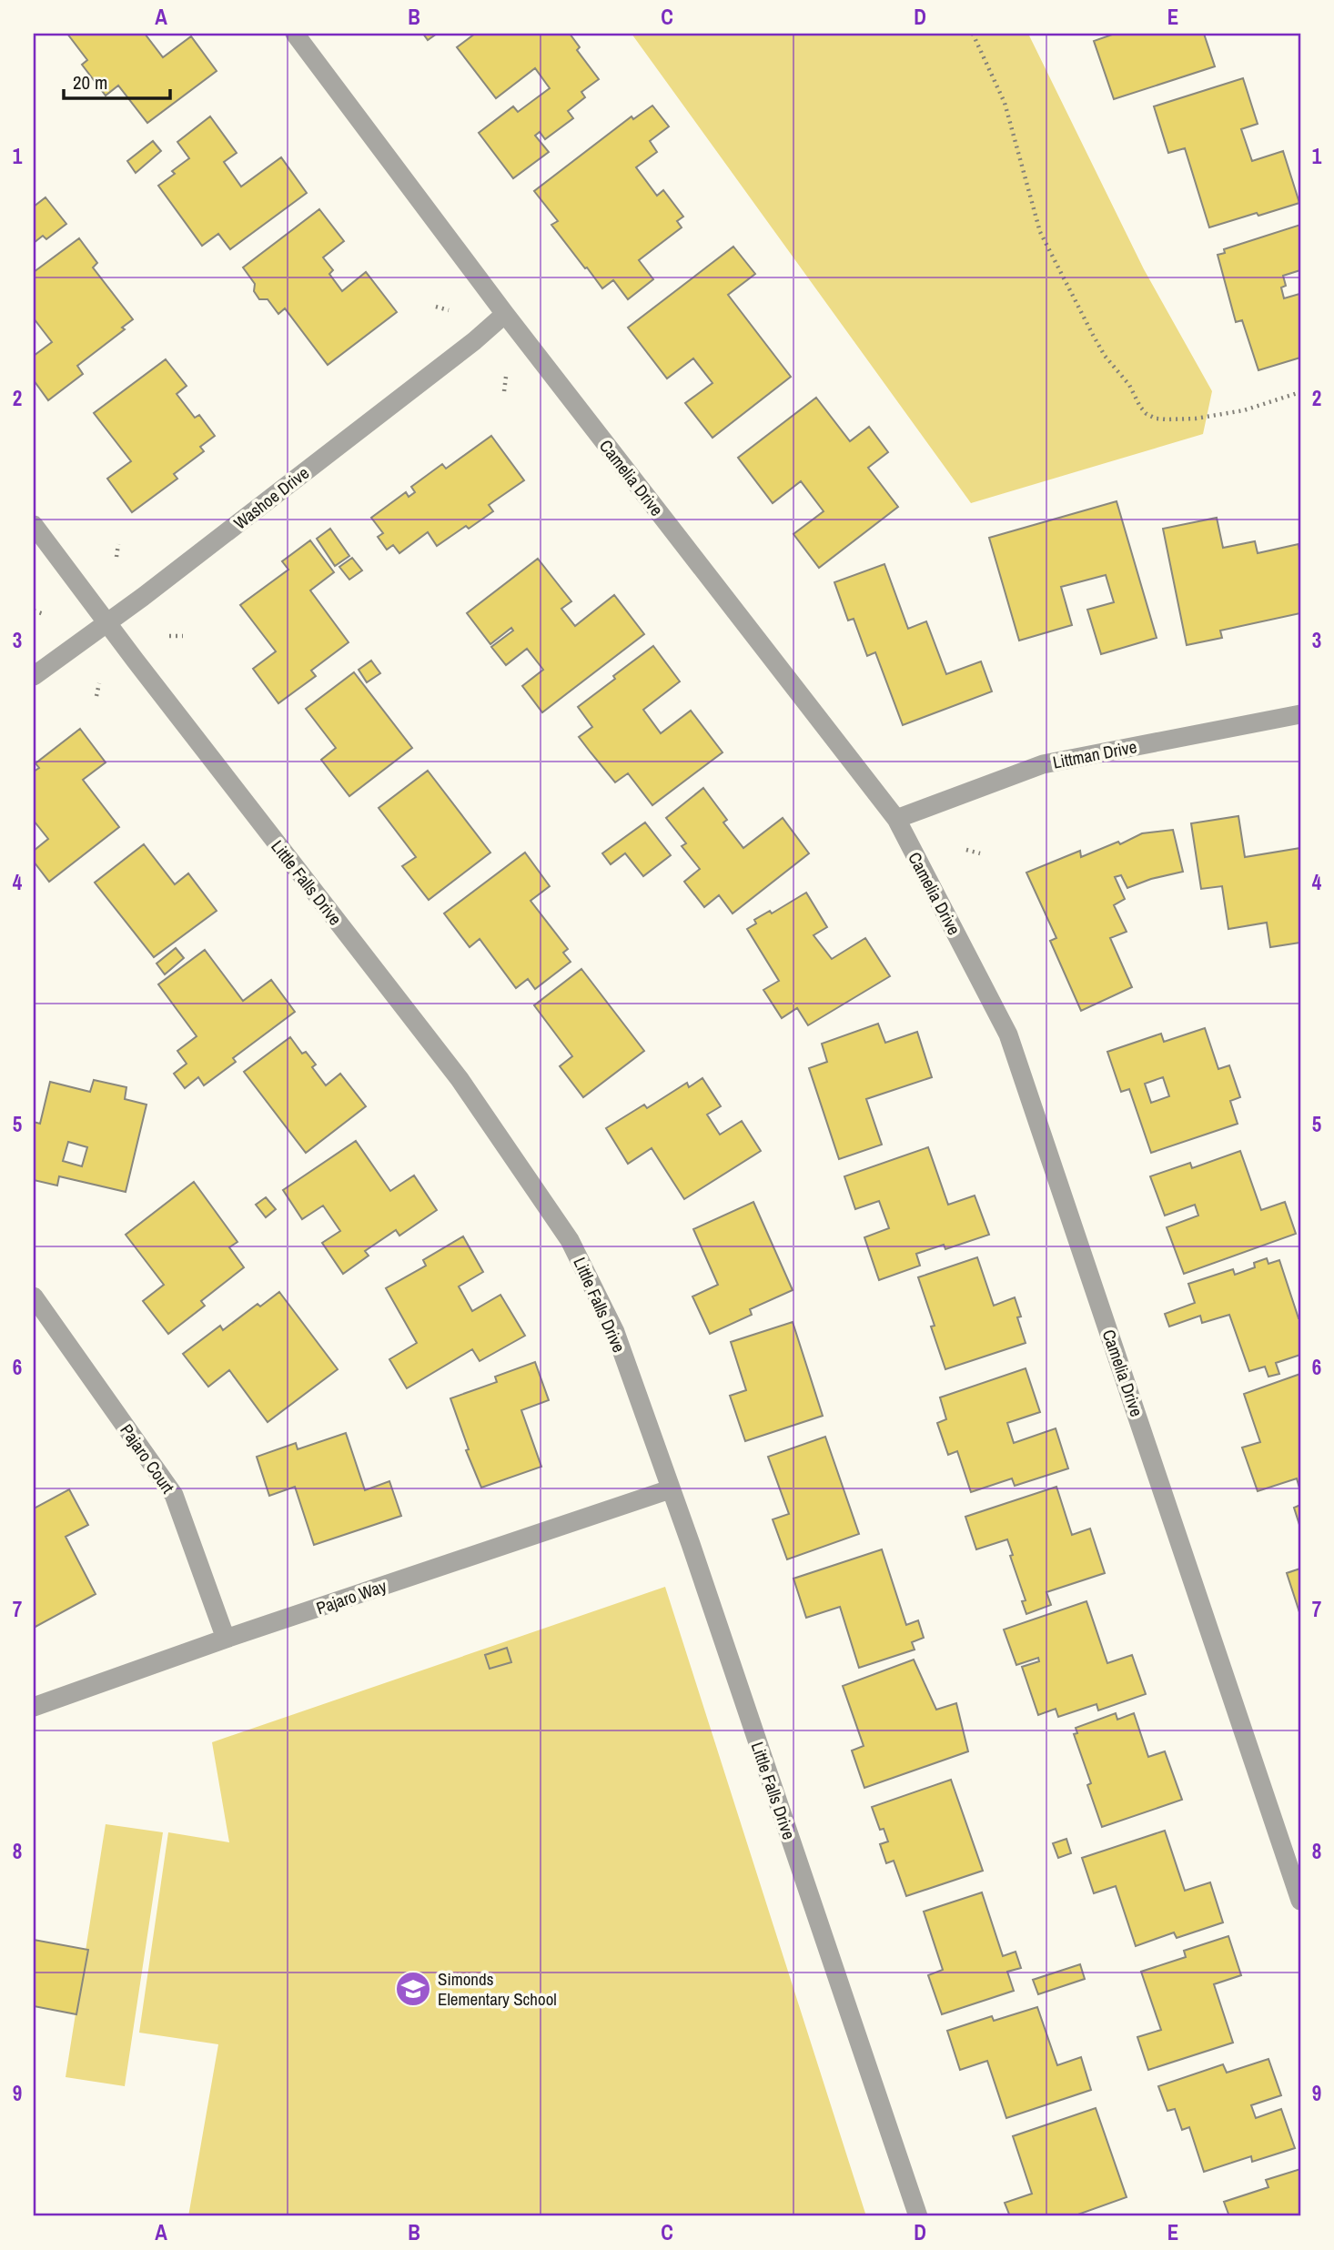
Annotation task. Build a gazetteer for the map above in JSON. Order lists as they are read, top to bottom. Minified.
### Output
{"streets":{"street":["Camelia Drive","Washoe Drive","Littman Drive","Little Falls Drive","Pajaro Court","Pajaro Way"]},"crossings":[["Camelia Drive","Washoe Drive"],["Camelia Drive","Littman Drive"],["Washoe Drive","Little Falls Drive"],["Little Falls Drive","Pajaro Way"],["Pajaro Court","Pajaro Way"]],"places":{"school or university":["Simonds Elementary School"]},"scale_bar":"20 m","grid":{"columns":["A","B","C","D","E"],"rows":["1","2","3","4","5","6","7","8","9"]}}
